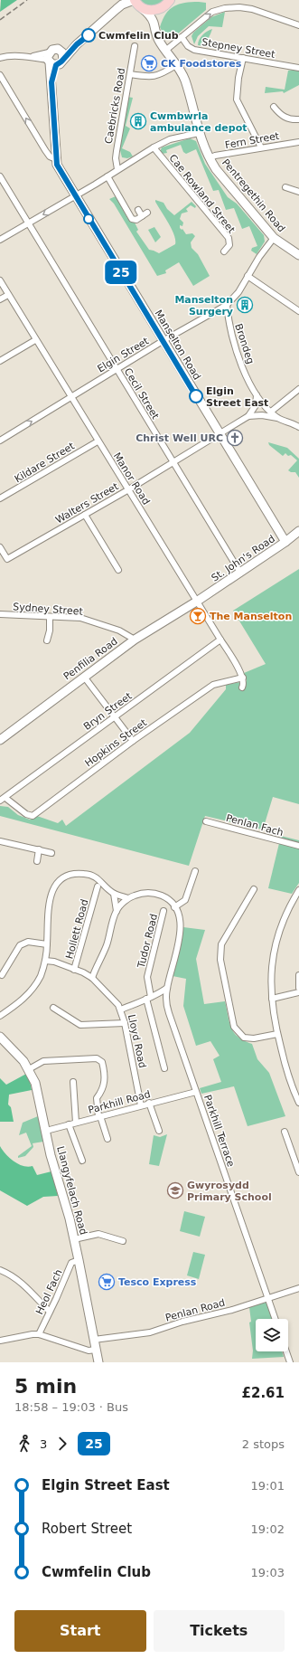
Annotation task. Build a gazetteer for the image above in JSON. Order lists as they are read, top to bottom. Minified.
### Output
{"streets":{"street":["Stepney Street","Caebricks Road","Fern Street","Cae Rowland Street","Pentregethin Road","Brondeg","Manselton Road","Elgin Street","Cecil Street","Kildare Street","Manor Road","Walters Street","St. John's Road","Sydney Street","Penfilia Road","Bryn Street","Hopkins Street","Penlan Fach","Hollett Road","Tudor Road","Lloyd Road","Parkhill Road","Parkhill Terrace","Llangyfelach Road","Heol Fach","Penlan Road"]},"crossings":[["Fern Street","Pentregethin Road"],["Pentregethin Road","Elgin Street"],["Brondeg","Elgin Street"],["Manselton Road","Elgin Street"],["Manselton Road","Walters Street"],["Manselton Road","St. John's Road"],["Elgin Street","Cecil Street"],["Elgin Street","Manor Road"],["Cecil Street","Walters Street"],["Cecil Street","St. John's Road"],["Kildare Street","Manor Road"],["Manor Road","Walters Street"],["Manor Road","St. John's Road"],["Manor Road","Penfilia Road"],["Manor Road","Bryn Street"],["Manor Road","Hopkins Street"],["St. John's Road","Penfilia Road"],["Sydney Street","Penfilia Road"],["Bryn Street","Hopkins Street"],["Hollett Road","Lloyd Road"],["Tudor Road","Lloyd Road"],["Tudor Road","Parkhill Terrace"],["Lloyd Road","Parkhill Road"],["Lloyd Road","Parkhill Terrace"],["Parkhill Road","Parkhill Terrace"],["Parkhill Road","Llangyfelach Road"],["Parkhill Terrace","Penlan Road"],["Llangyfelach Road","Heol Fach"],["Llangyfelach Road","Penlan Road"]],"places":{"other":["Cwmfelin Club","Elgin Street East"],"supermarket":["CK Foodstores","Tesco Express"],"building":["Cwmbwrla ambulance depot","Manselton Surgery"],"church":["Christ Well URC"],"bar":["The Manselton"],"school or university":["Gwyrosydd Primary School"]},"lines":["bus line 25"],"page":{"on_map":"25","heading":["5 min","18:58 – 19:03 · Bus","£2.61"],"legs":["3","25","2 stops"],"list":[{"name":"Elgin Street East","value":"19:01"},{"name":"Robert Street","value":"19:02"},{"name":"Cwmfelin Club","value":"19:03"}],"buttons":["Start","Tickets"]}}
